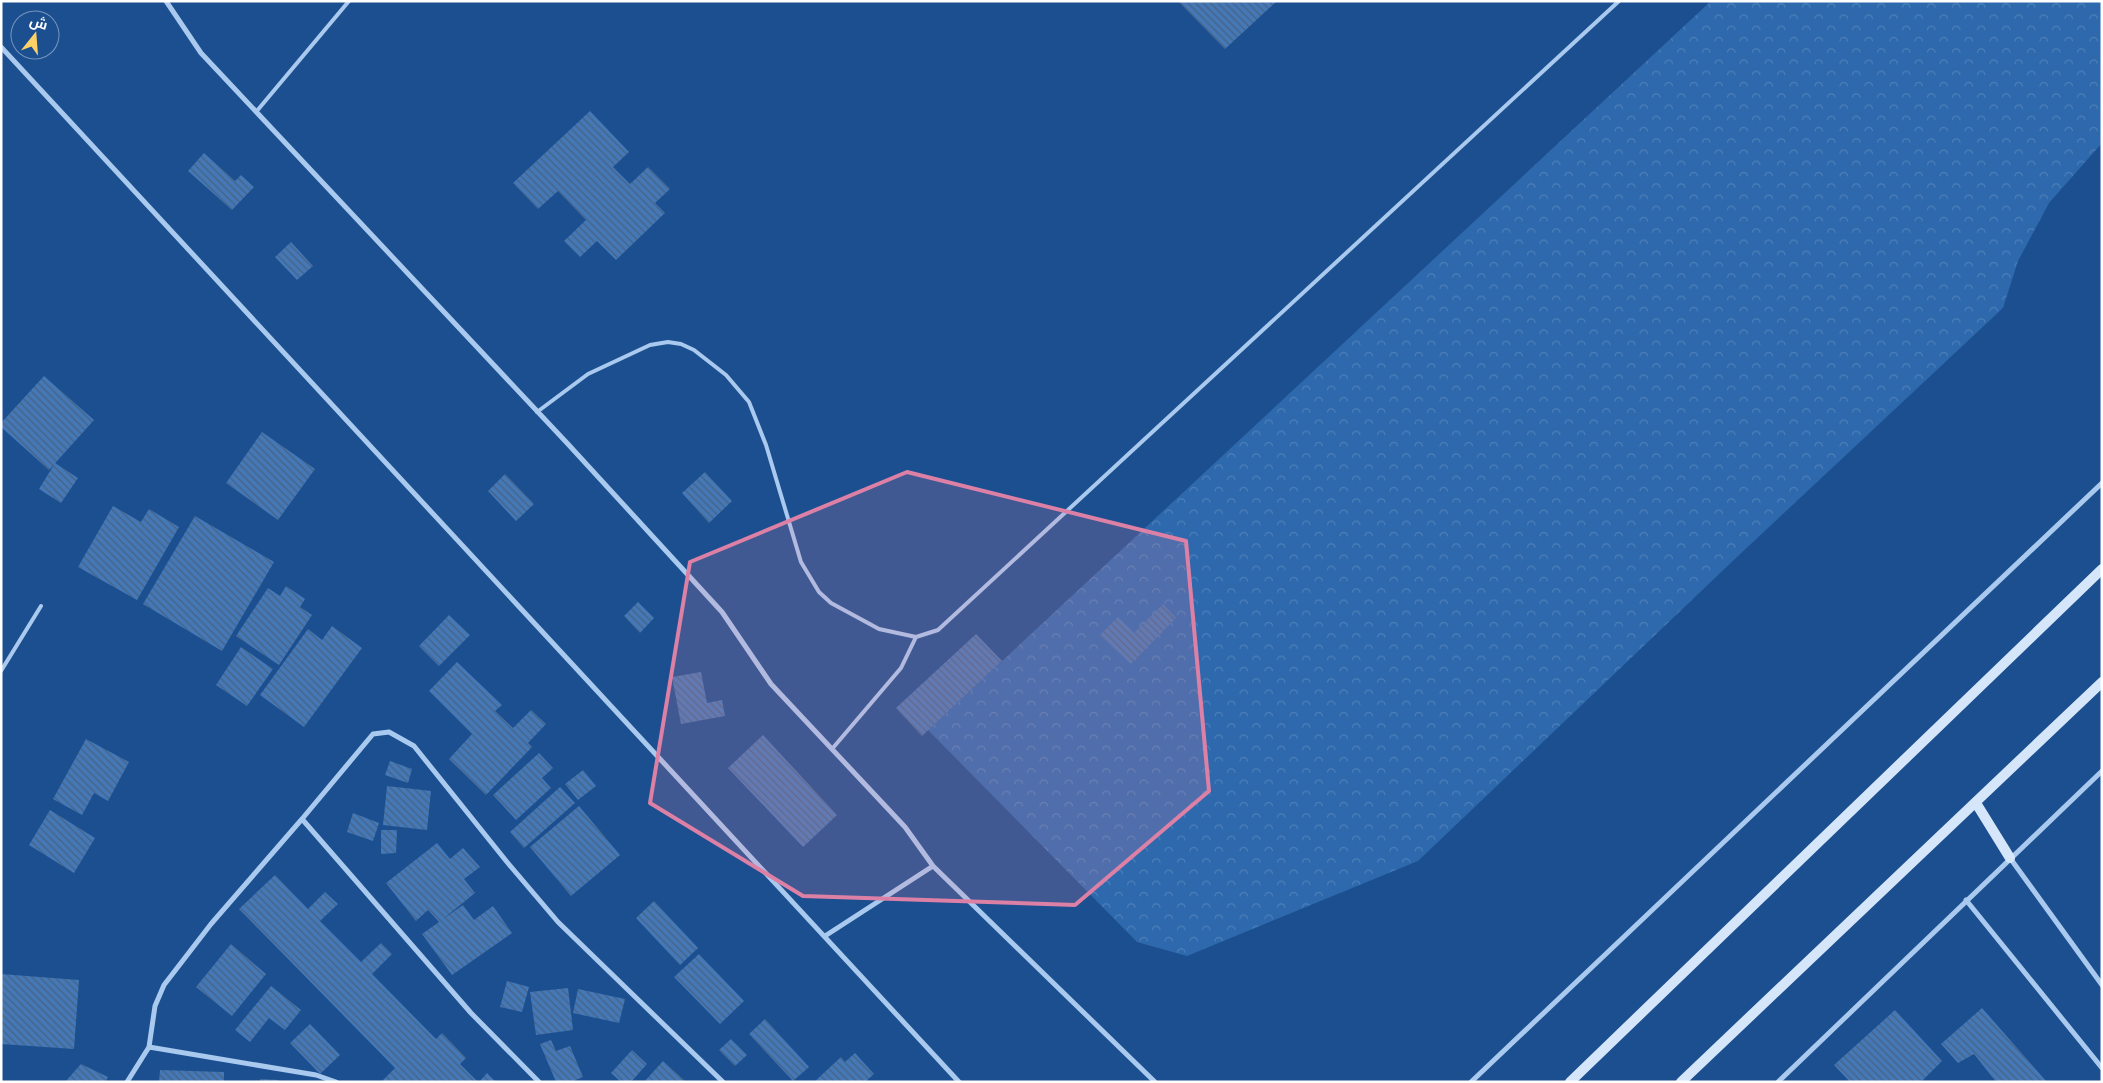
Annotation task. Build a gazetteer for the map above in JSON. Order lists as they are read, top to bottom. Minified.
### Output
{"north":"top"}
